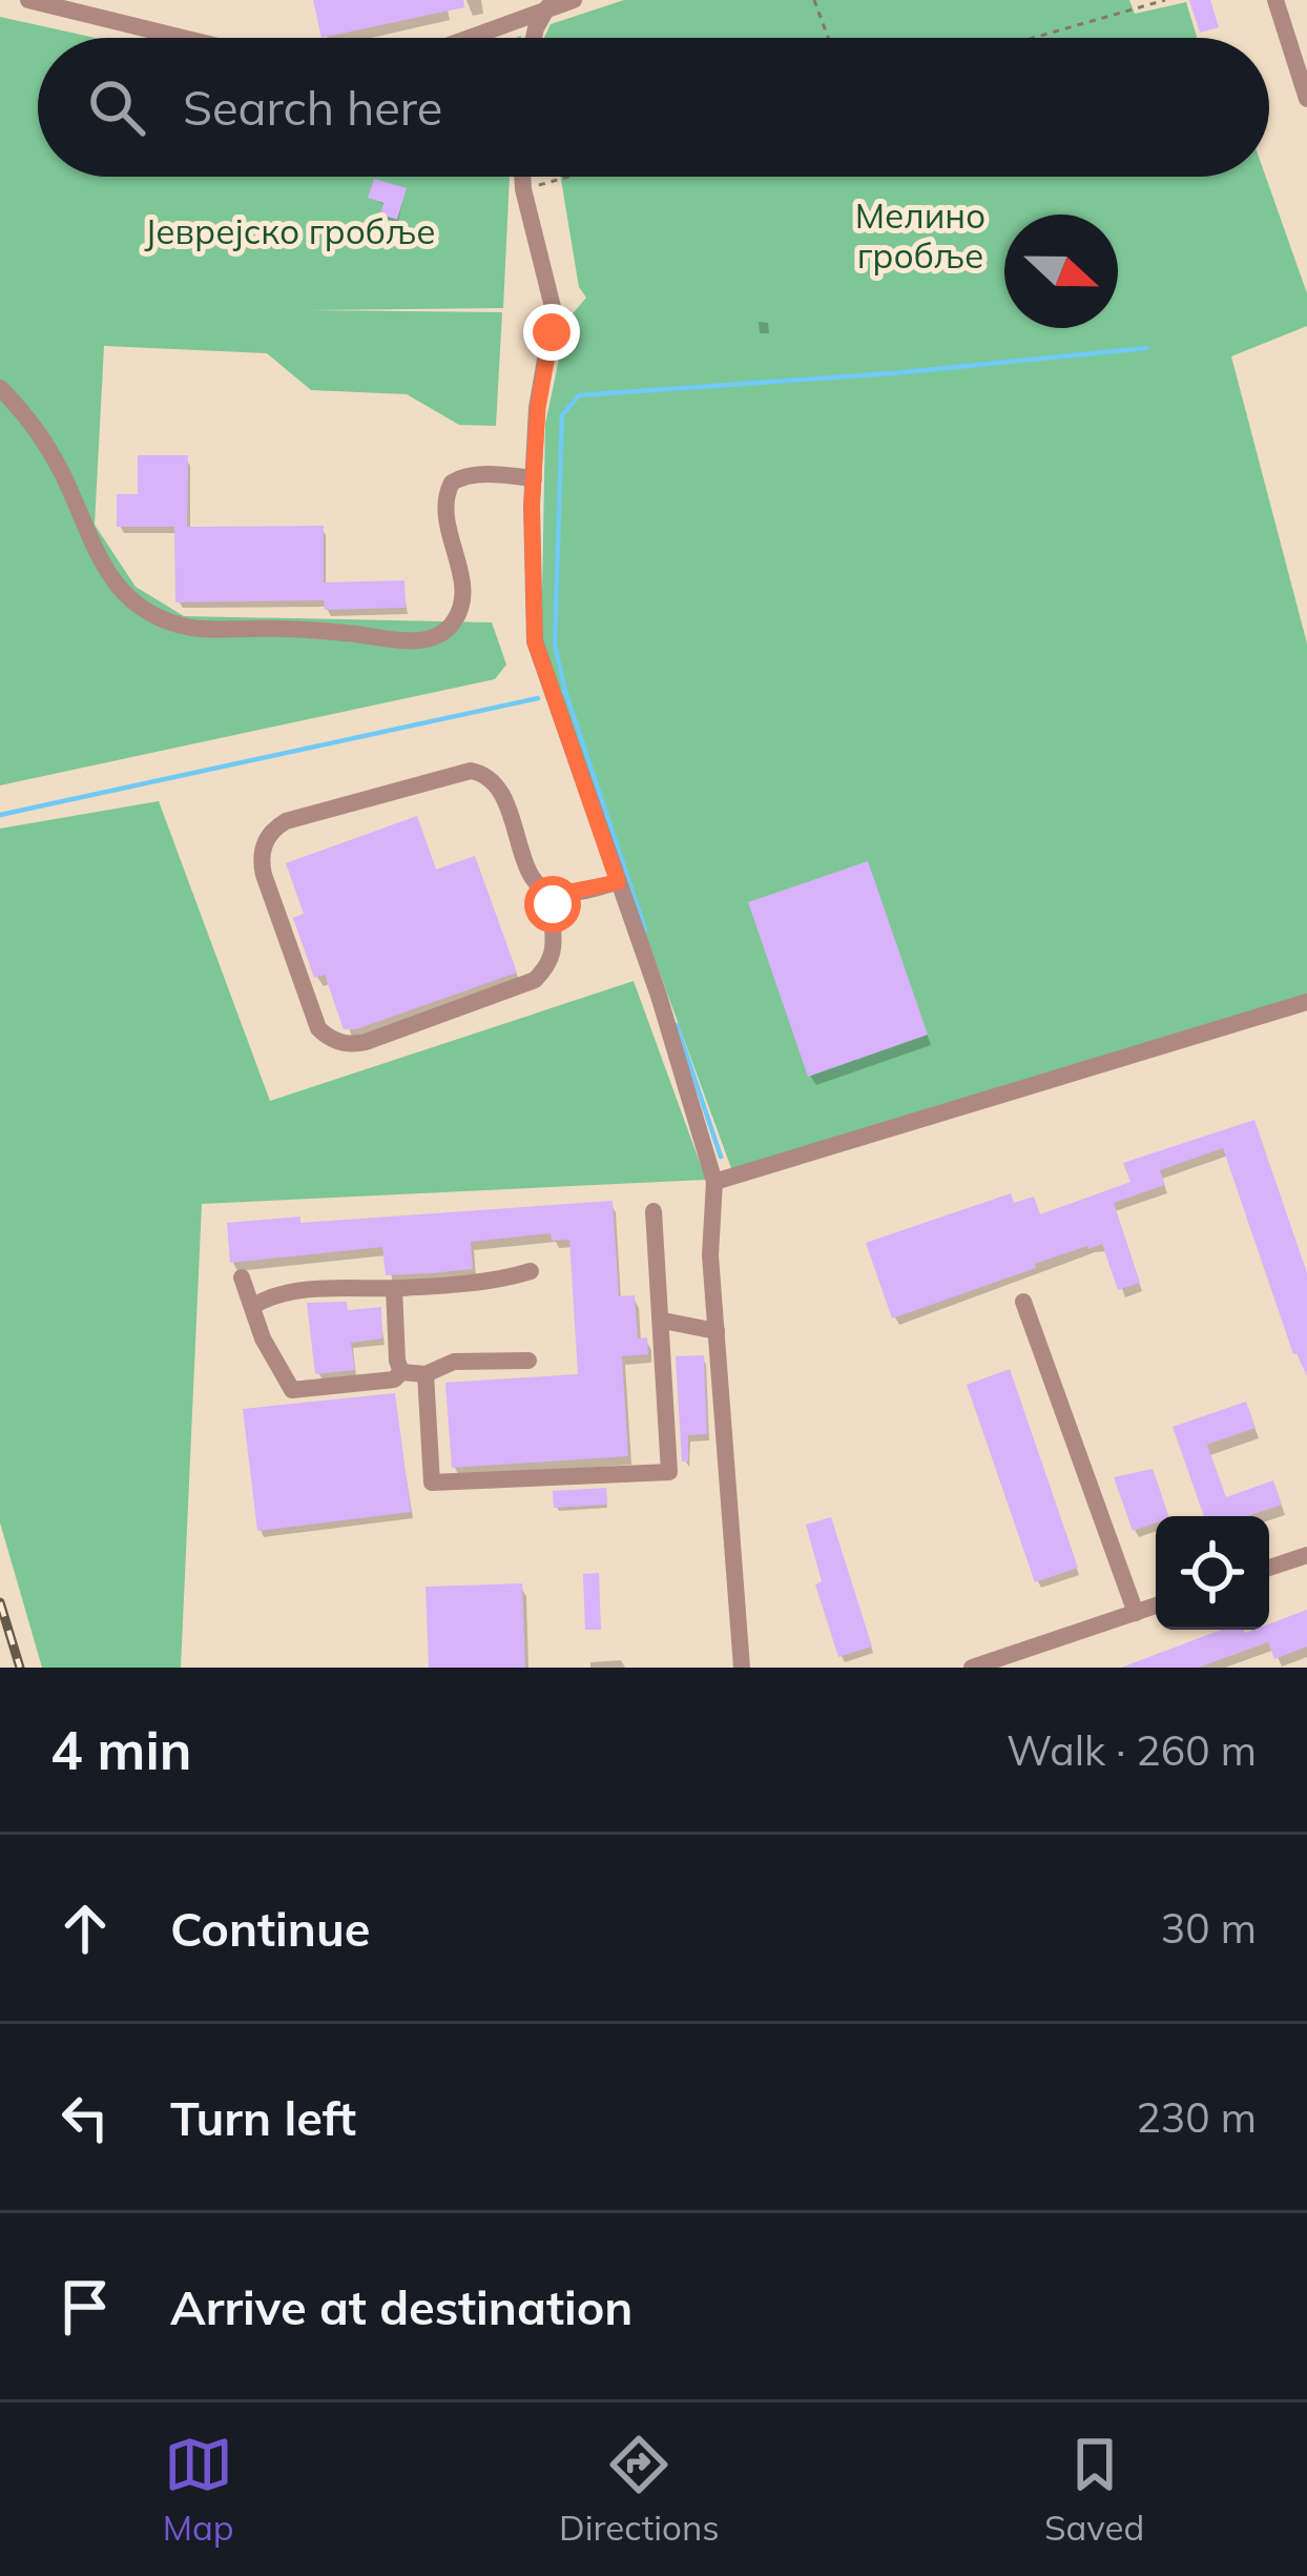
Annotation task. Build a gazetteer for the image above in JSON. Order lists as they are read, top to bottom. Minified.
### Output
{"parks":["Мелино гробље","Јеврејско гробље"],"north":"right","page":{"search":"Search here","heading":["4 min","Walk · 260 m"],"list":[["Continue","30 m"],["Turn left","230 m"],"Arrive at destination"],"nav":["Map","Directions","Saved"]}}
